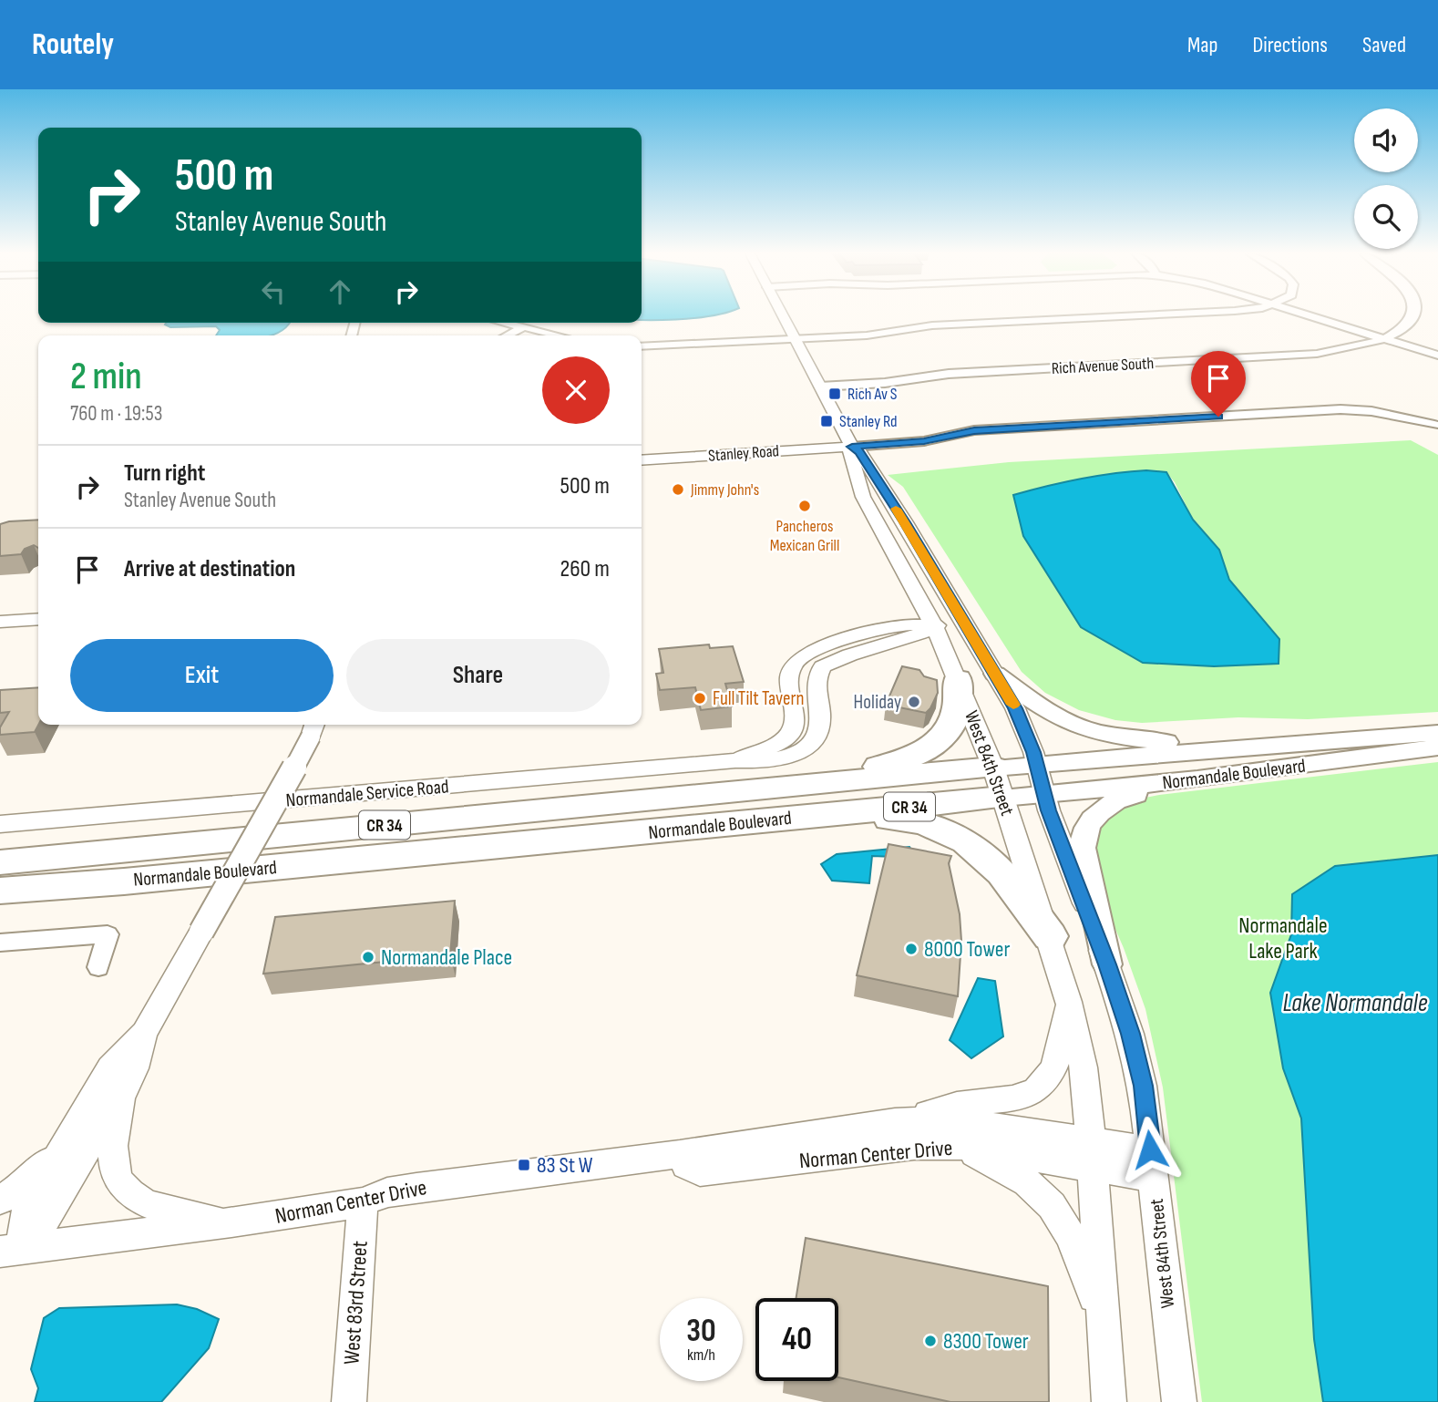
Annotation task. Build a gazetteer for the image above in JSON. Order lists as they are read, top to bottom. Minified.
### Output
{"streets":{"highway":["Normandale Boulevard","CR 34"],"street":["Rich Avenue South","Stanley Road","West 84th Street","Normandale Service Road","Norman Center Drive","West 83rd Street"]},"crossings":[["Rich Avenue South","West 84th Street"],["Stanley Road","West 84th Street"],["West 84th Street","Normandale Boulevard"],["West 84th Street","Normandale Service Road"],["West 84th Street","Norman Center Drive"],["Norman Center Drive","West 83rd Street"]],"water":["Lake Normandale"],"parks":["Normandale Lake Park"],"places":{"transit":["Rich Av S","Stanley Rd","83 St W"],"other":["Jimmy John's","Pancheros Mexican Grill","Full Tilt Tavern","Holiday","8000 Tower","Normandale Place","8300 Tower"]},"page":{"header":"Routely","nav":["Map","Directions","Saved"],"turn":["500 m","Stanley Avenue South"],"heading":["2 min","760 m · 19:53"],"list":[{"name":"Turn right","note":"Stanley Avenue South","value":"500 m"},{"name":"Arrive at destination","value":"260 m"}],"buttons":["Exit","Share"],"speed":"30 km/h","limit":"40"}}
